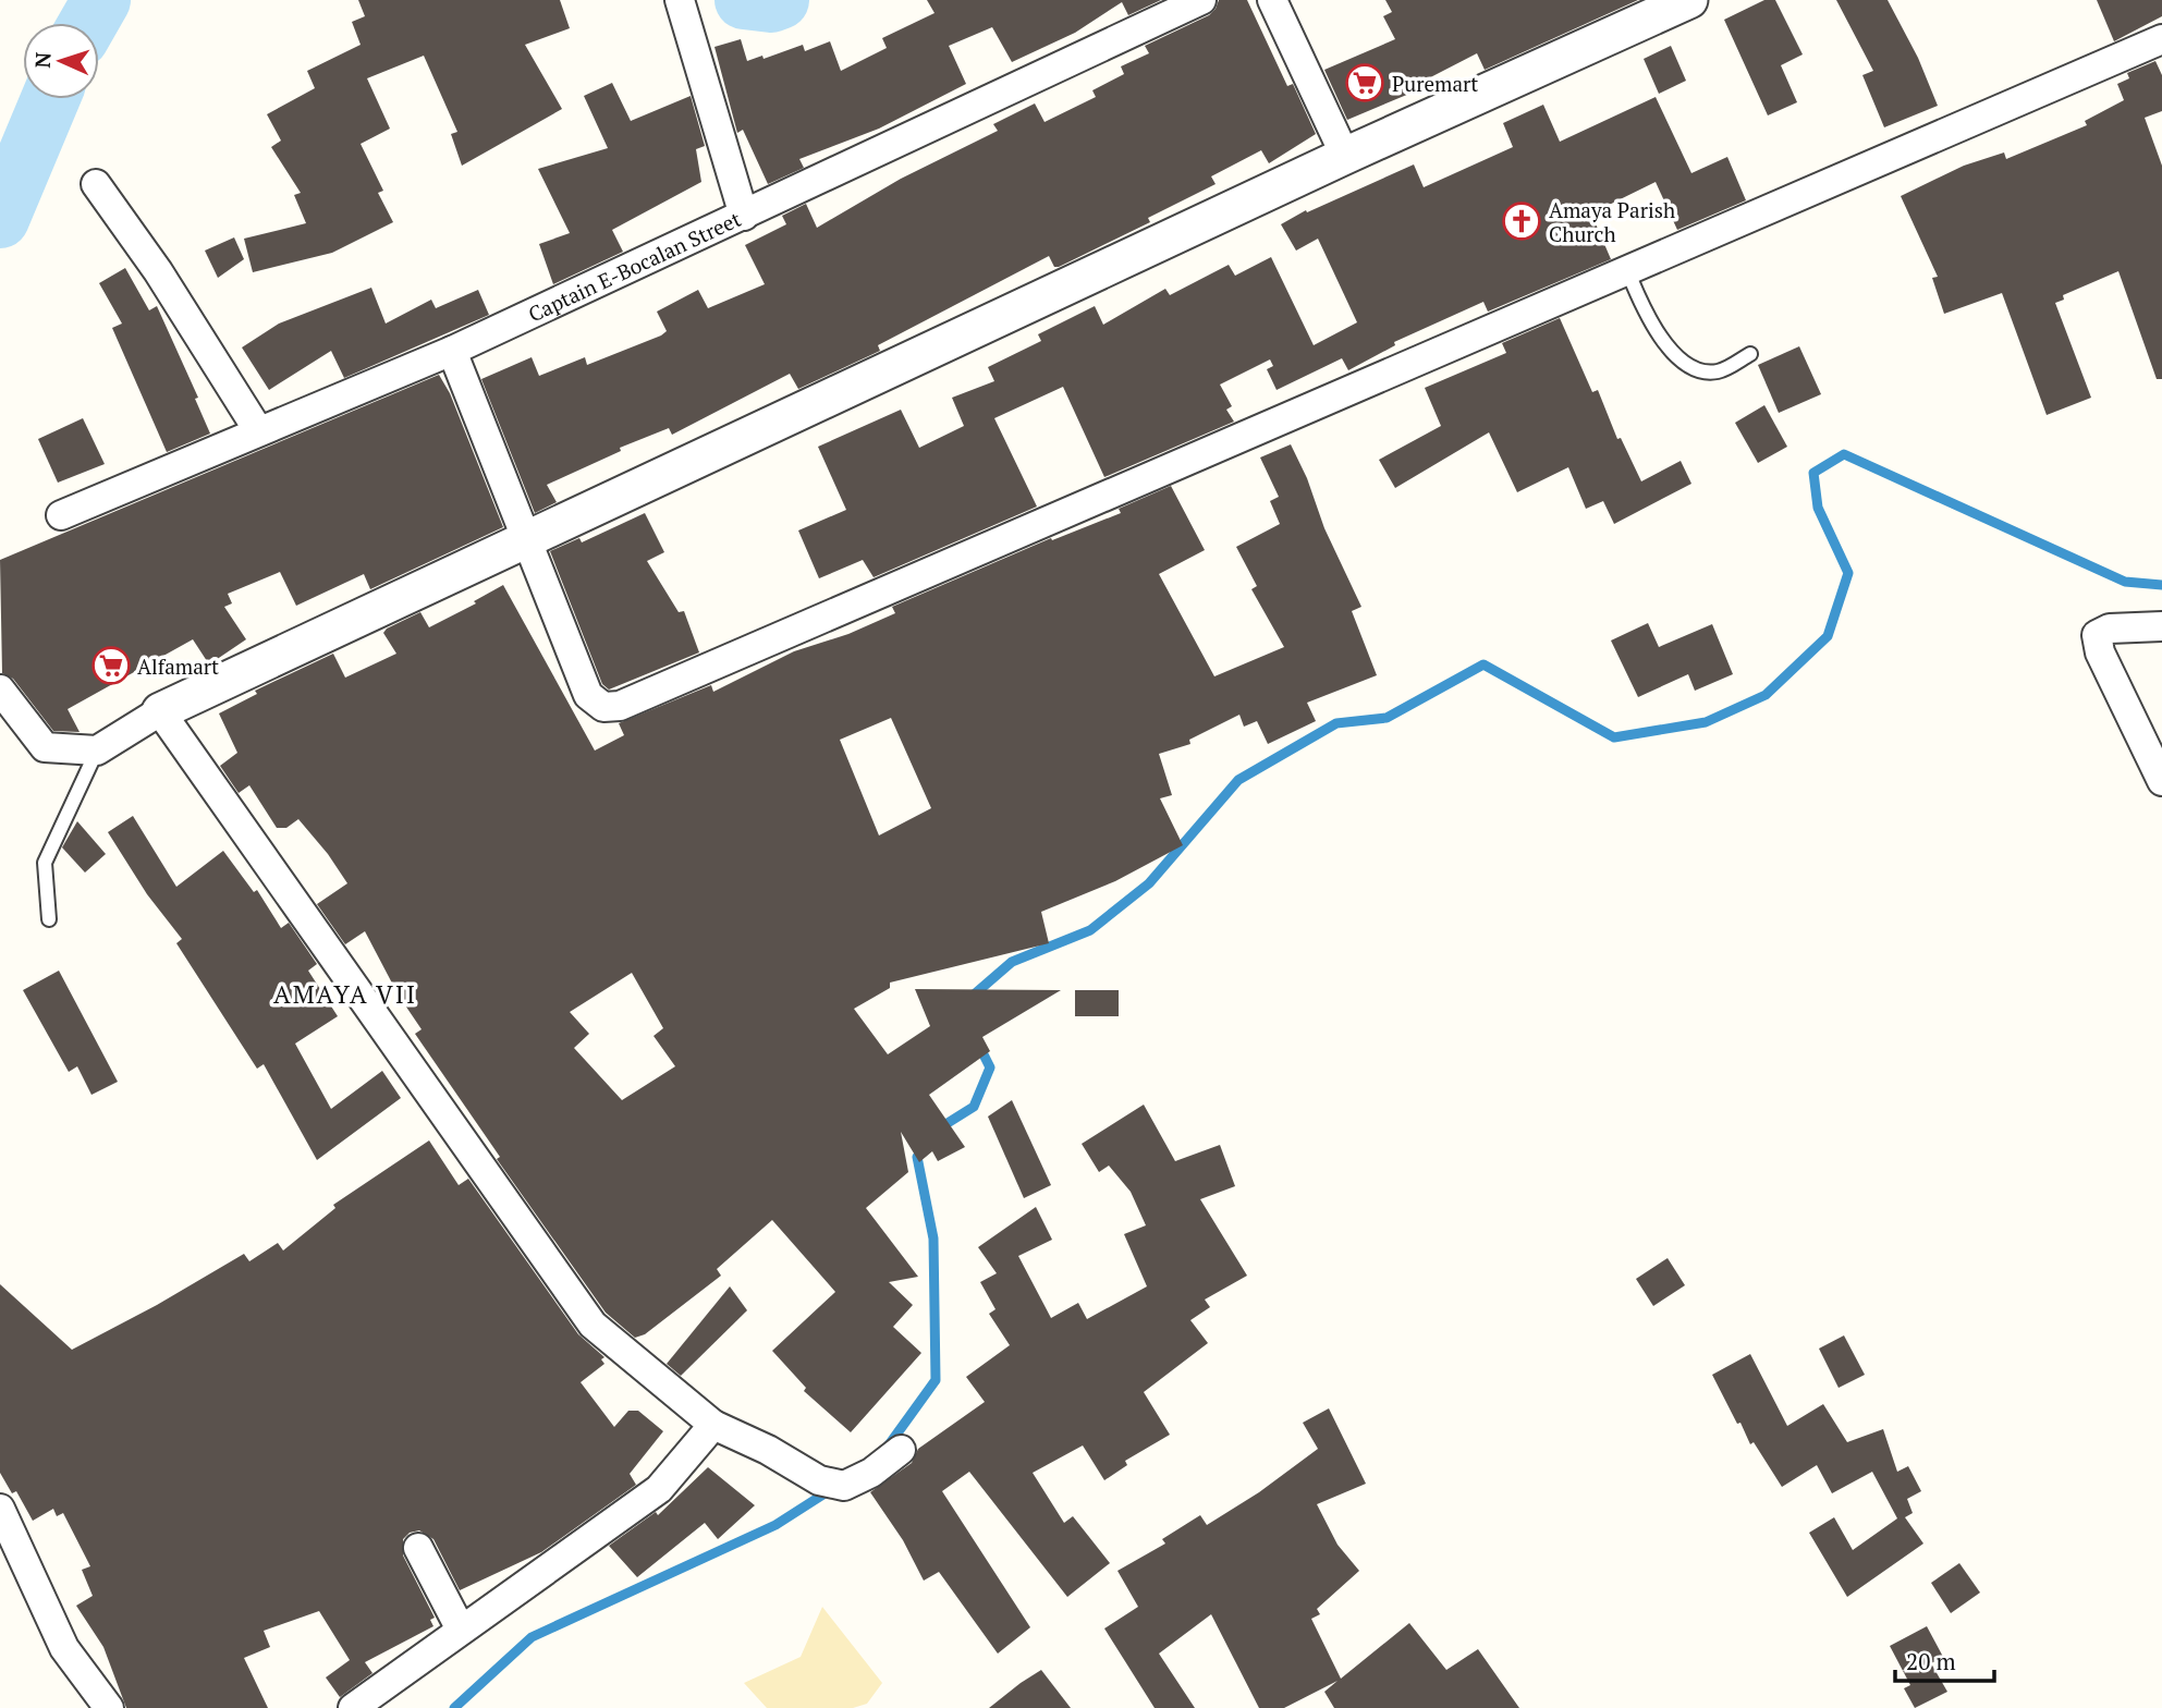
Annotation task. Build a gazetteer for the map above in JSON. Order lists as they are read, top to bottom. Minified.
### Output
{"streets":{"street":["Captain E-Bocalan Street"]},"districts":["AMAYA VII"],"places":{"supermarket":["Puremart","Alfamart"],"church":["Amaya Parish Church"]},"scale_bar":"20 m","north":"left"}
